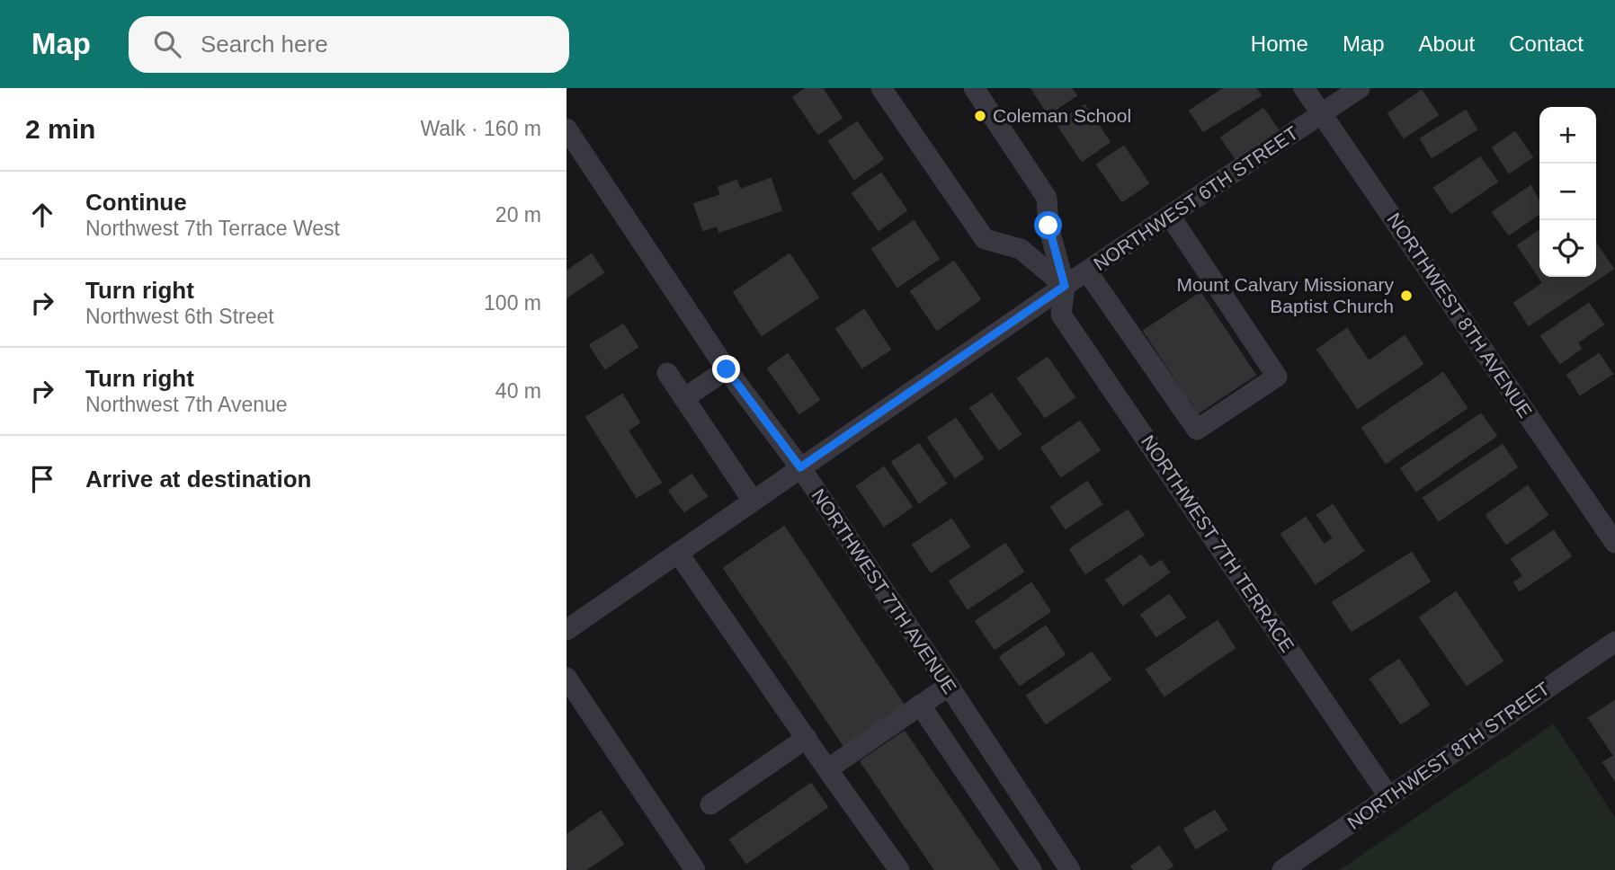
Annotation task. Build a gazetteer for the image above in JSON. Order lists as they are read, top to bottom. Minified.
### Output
{"streets":{"street":["NORTHWEST 6TH STREET","NORTHWEST 8TH AVENUE","NORTHWEST 7TH TERRACE","NORTHWEST 7TH AVENUE","NORTHWEST 8TH STREET"]},"crossings":[["NORTHWEST 6TH STREET","NORTHWEST 8TH AVENUE"],["NORTHWEST 6TH STREET","NORTHWEST 7TH TERRACE"],["NORTHWEST 6TH STREET","NORTHWEST 7TH AVENUE"],["NORTHWEST 7TH TERRACE","NORTHWEST 8TH STREET"]],"places":["Coleman School","Mount Calvary Missionary Baptist Church"],"page":{"header":"Map","search":"Search here","nav":["Home","Map","About","Contact"],"heading":["2 min","Walk · 160 m"],"map_buttons":["+","−"],"list":[["Continue","Northwest 7th Terrace West","20 m"],["Turn right","Northwest 6th Street","100 m"],["Turn right","Northwest 7th Avenue","40 m"],"Arrive at destination"]}}
